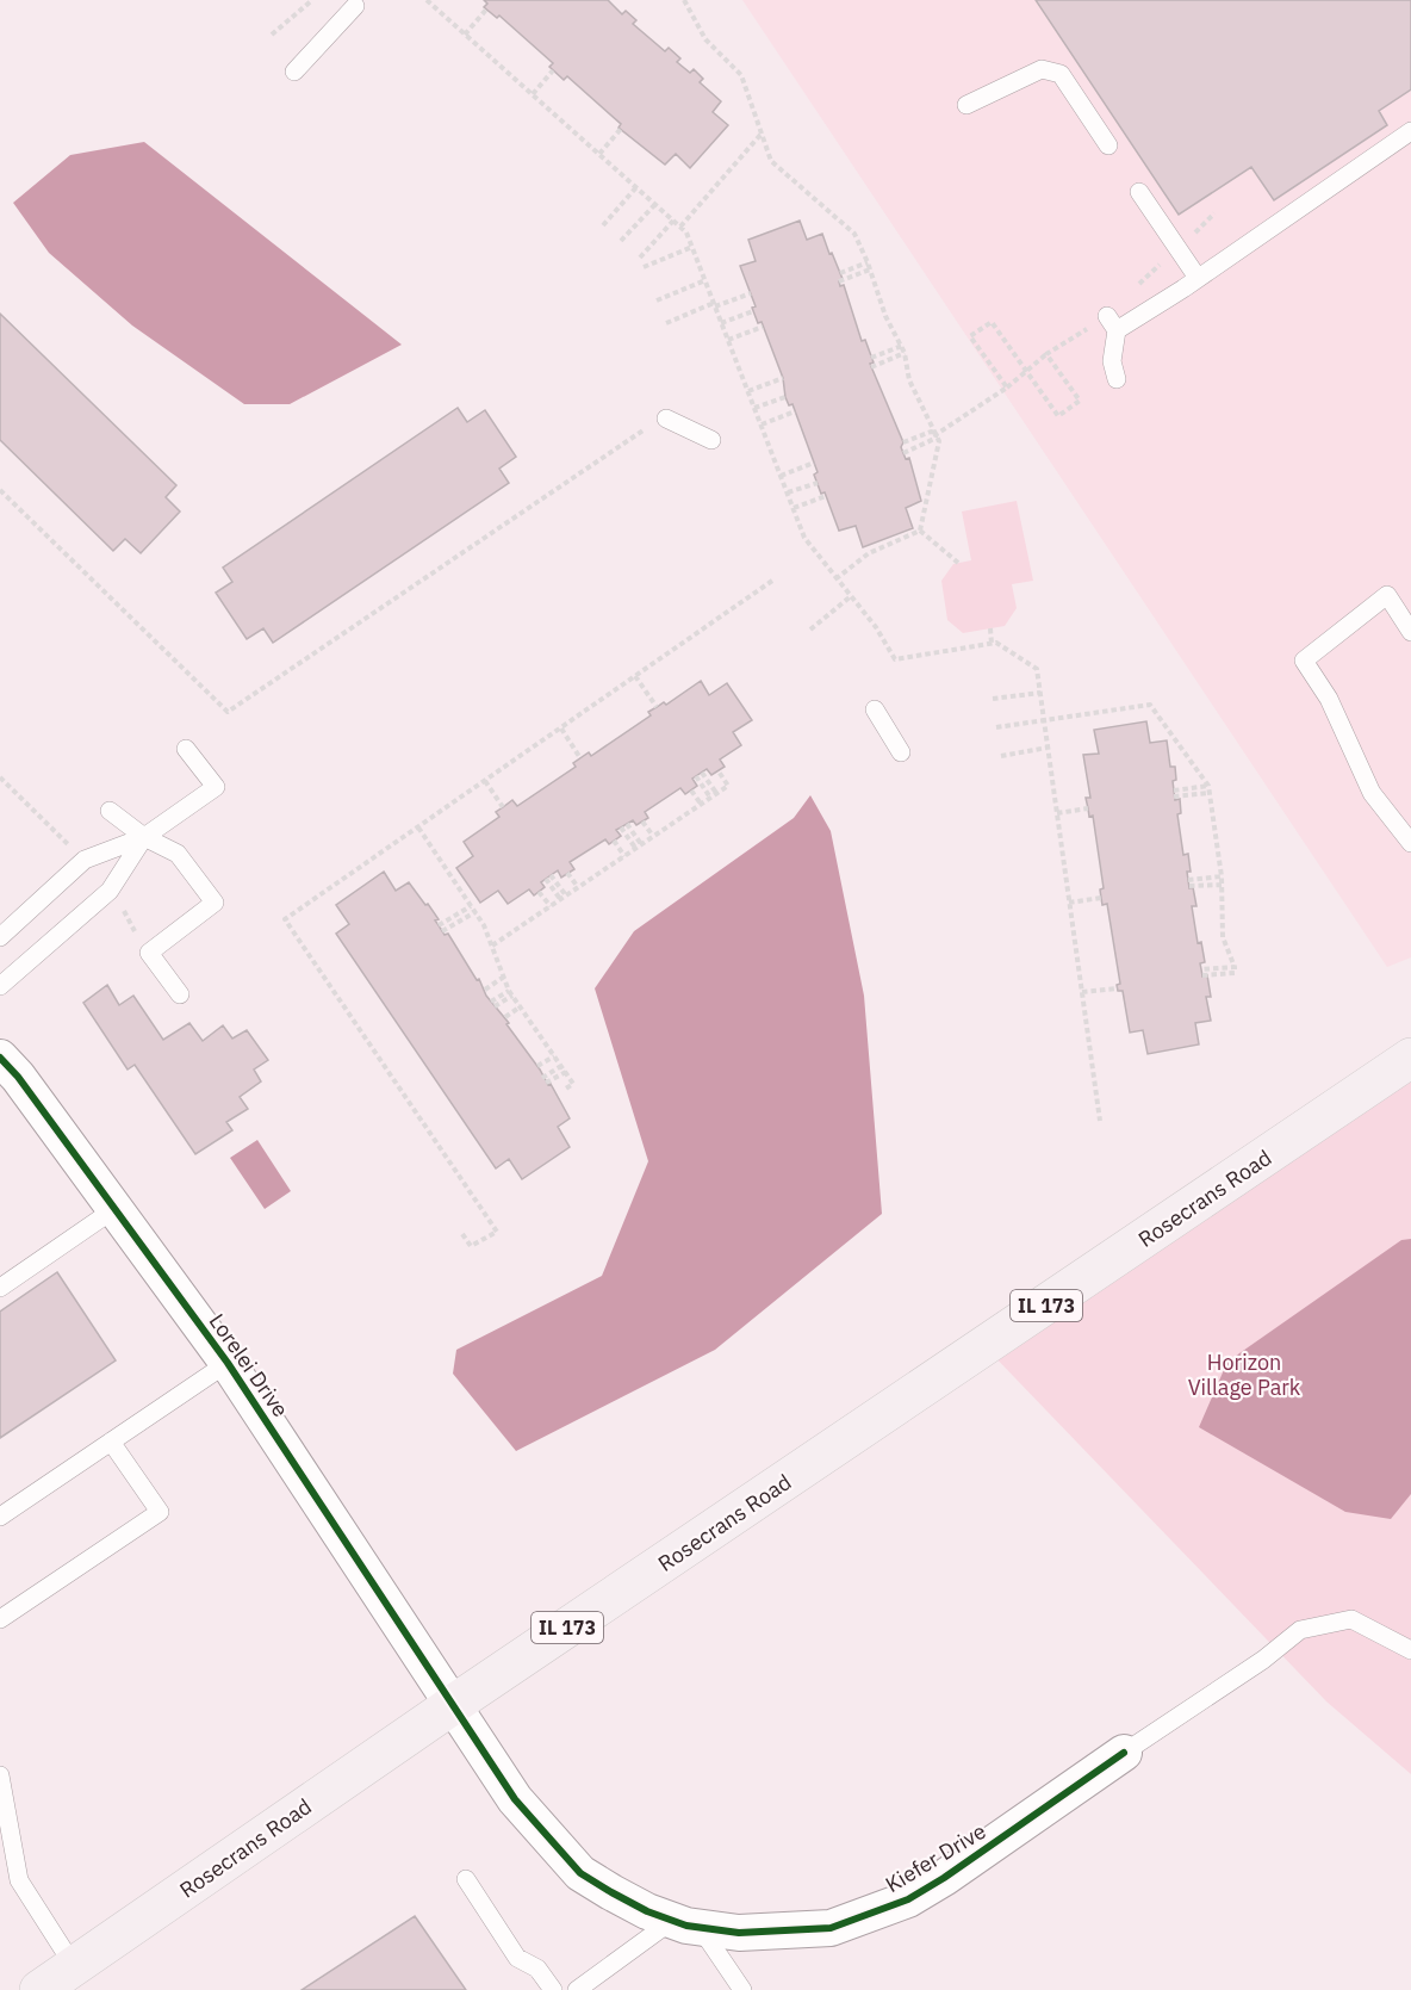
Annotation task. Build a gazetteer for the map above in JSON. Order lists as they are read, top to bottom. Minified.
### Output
{"streets":{"main road":["Rosecrans Road","IL 173"],"street":["Lorelei Drive","Kiefer Drive"]},"crossings":[["Rosecrans Road","Lorelei Drive"],["Rosecrans Road","Kiefer Drive"],["Lorelei Drive","Kiefer Drive"]],"parks":["Horizon Village Park"]}
